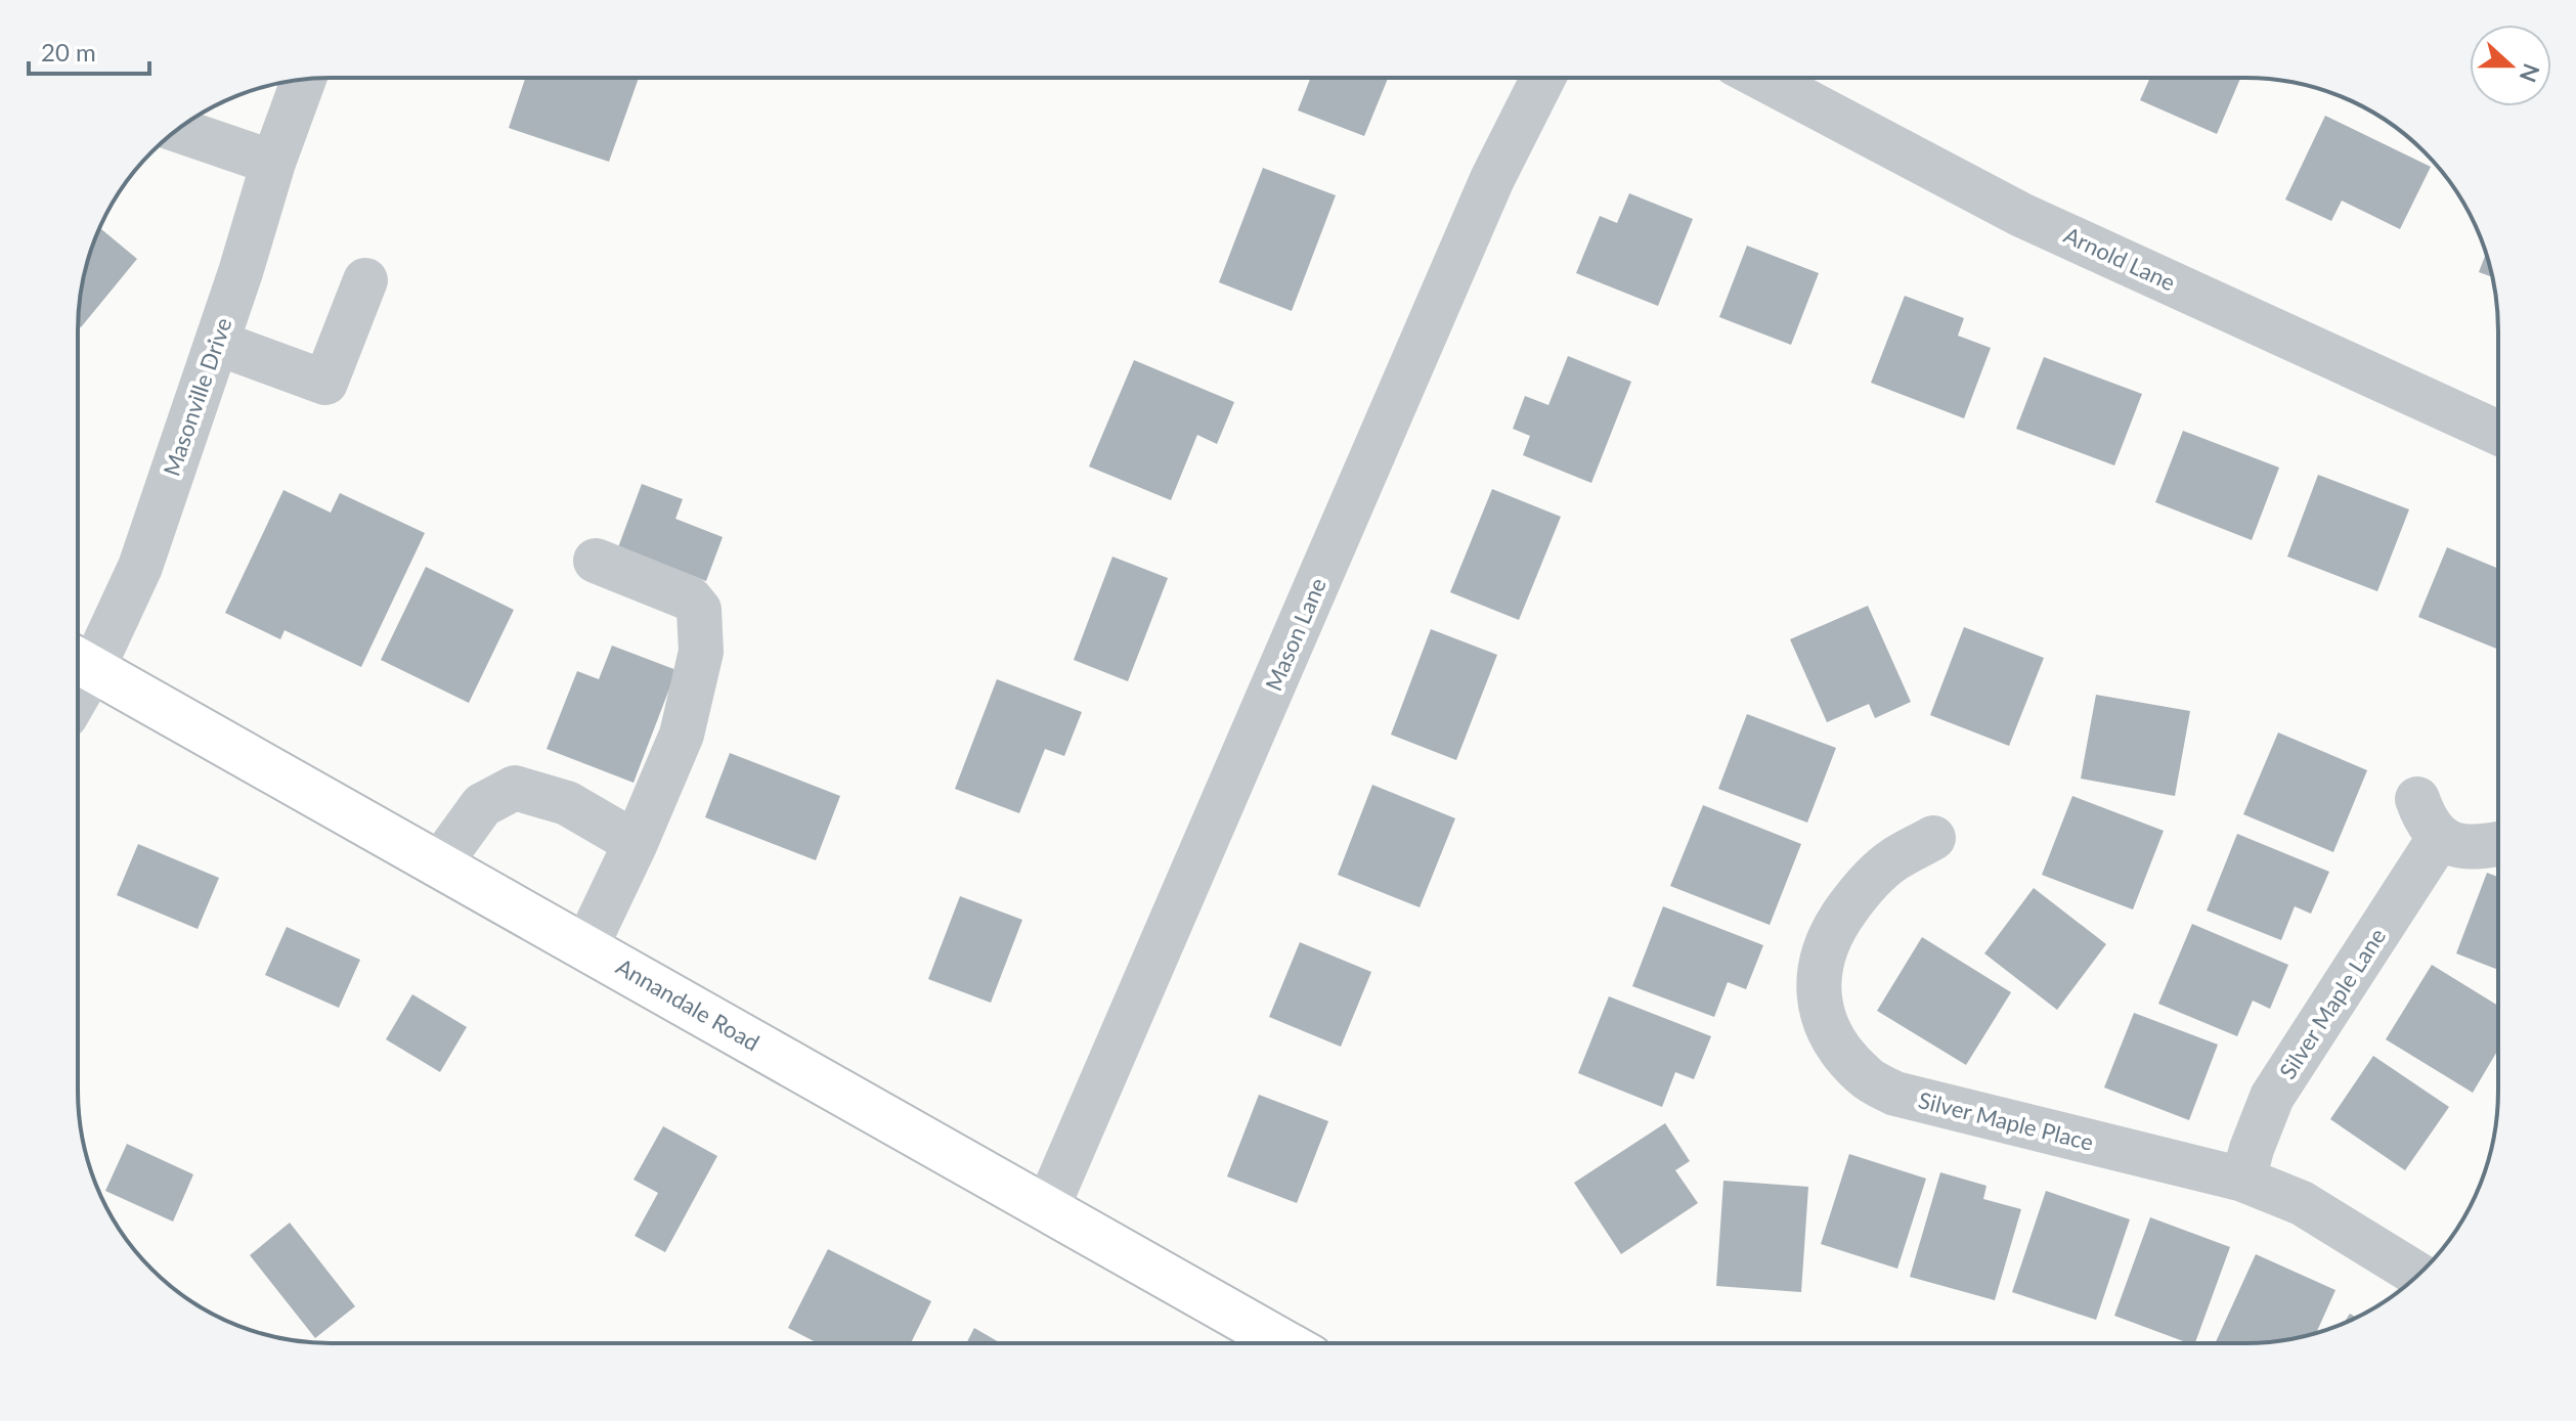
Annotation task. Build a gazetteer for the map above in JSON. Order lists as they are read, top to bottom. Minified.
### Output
{"streets":{"main road":["Annandale Road"],"street":["Arnold Lane","Masonville Drive","Mason Lane","Silver Maple Lane","Silver Maple Place"]},"crossings":[["Masonville Drive","Annandale Road"],["Mason Lane","Annandale Road"],["Silver Maple Lane","Silver Maple Place"]],"scale_bar":"20 m","north":"right"}
